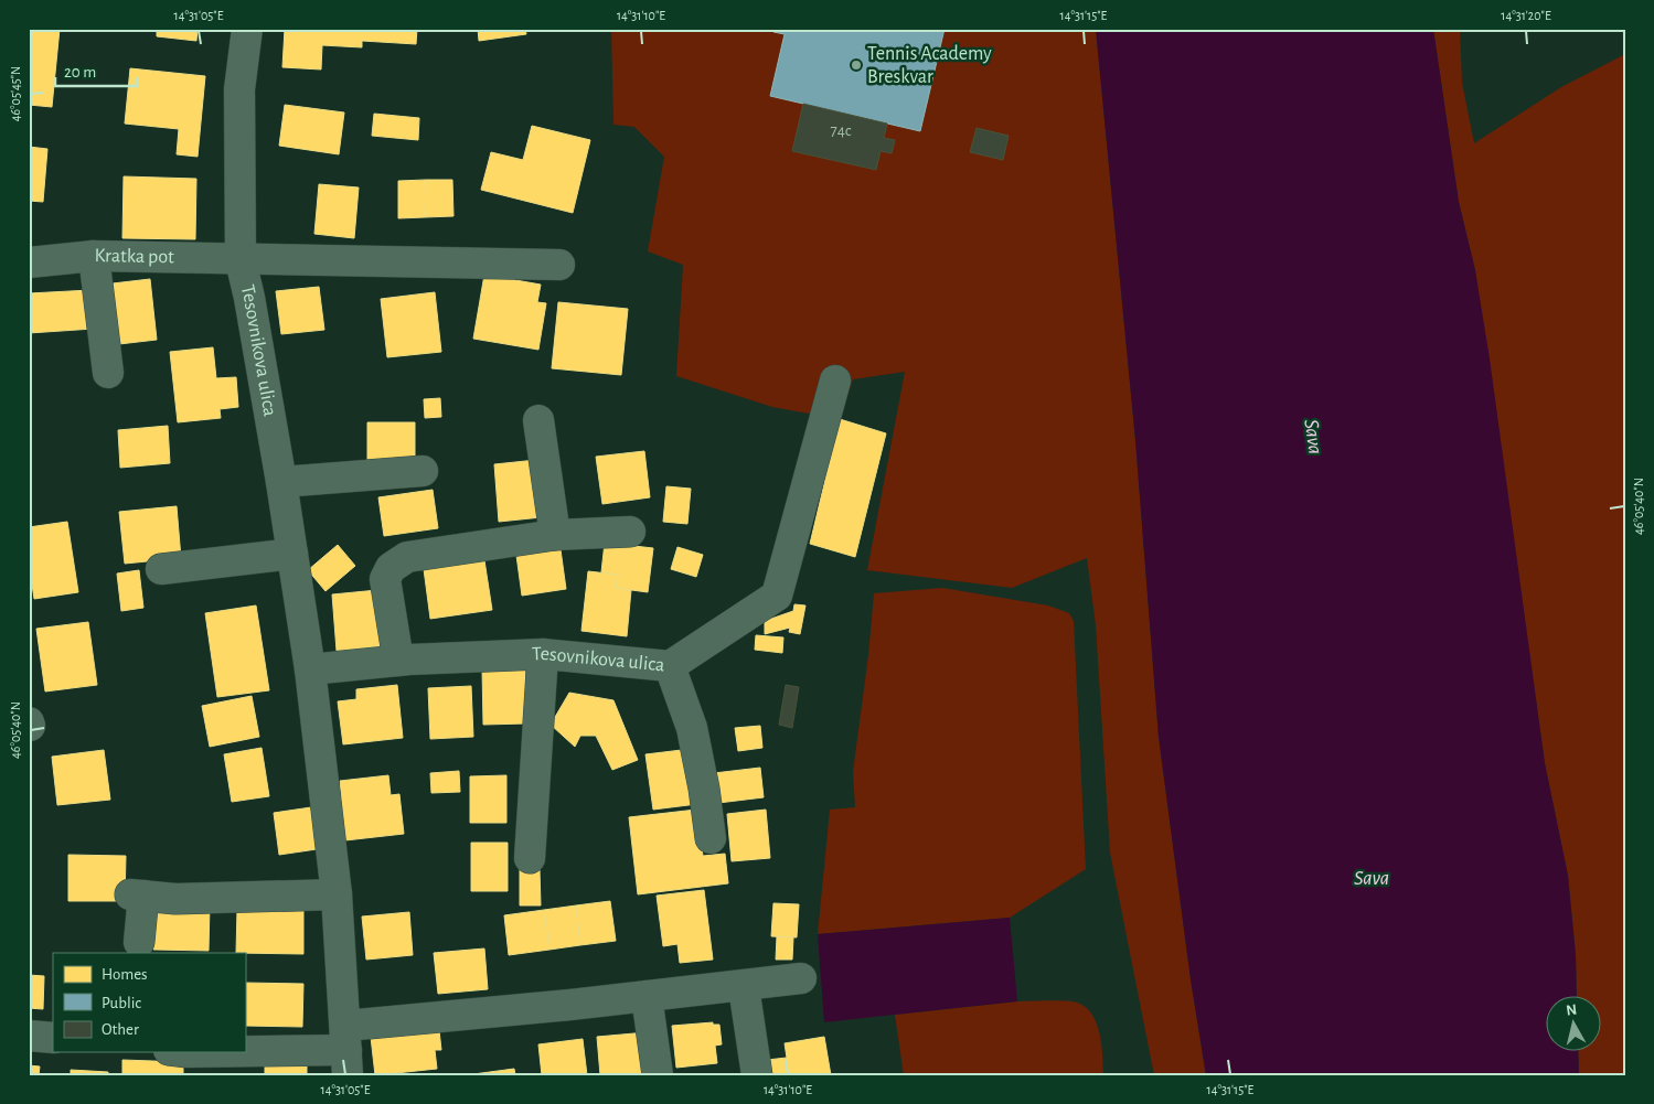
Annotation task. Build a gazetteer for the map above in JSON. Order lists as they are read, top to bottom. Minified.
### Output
{"streets":{"street":["Kratka pot","Tesovnikova ulica"]},"crossings":[["Kratka pot","Tesovnikova ulica"]],"water":["Sava"],"places":["Tennis Academy Breskvar"],"house_numbers":["74c"],"legend":["Homes","Public","Other"],"scale_bar":"20 m","north":"top","coordinates":["14°31'05\"E","14°31'10\"E","14°31'15\"E","14°31'20\"E","46°05'45\"N","46°05'40\"N"]}
